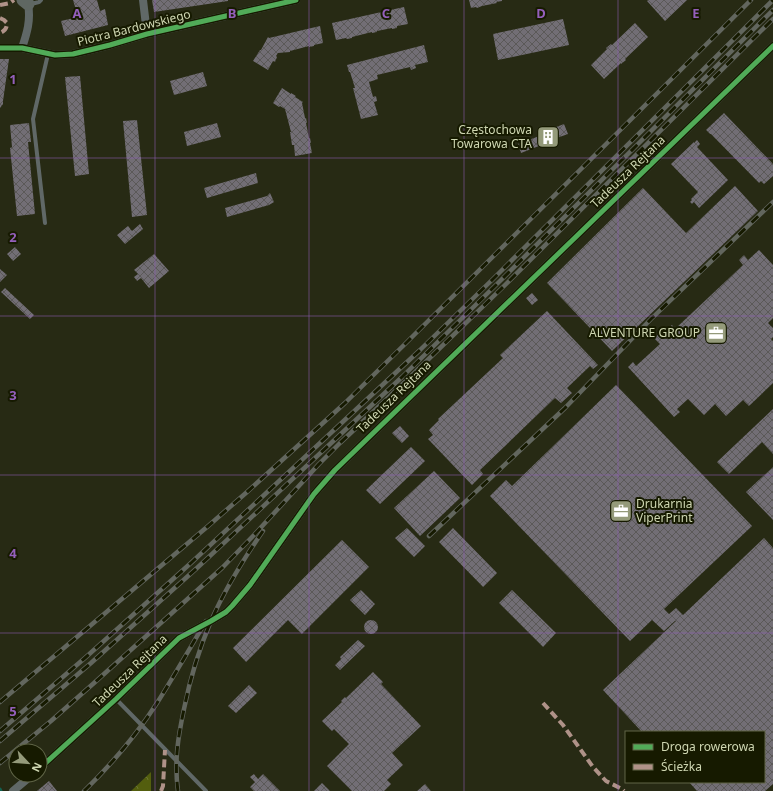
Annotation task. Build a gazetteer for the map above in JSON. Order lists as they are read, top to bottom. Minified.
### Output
{"streets":{"street":["Piotra Bardowskiego","Tadeusza Rejtana"]},"places":{"building":["Częstochowa Towarowa CTA"],"office":["ALVENTURE GROUP","Drukarnia ViperPrint"]},"legend":["Droga rowerowa","Ścieżka"],"north":"bottom right","grid":{"columns":["A","B","C","D","E"],"rows":["1","2","3","4","5"]}}
